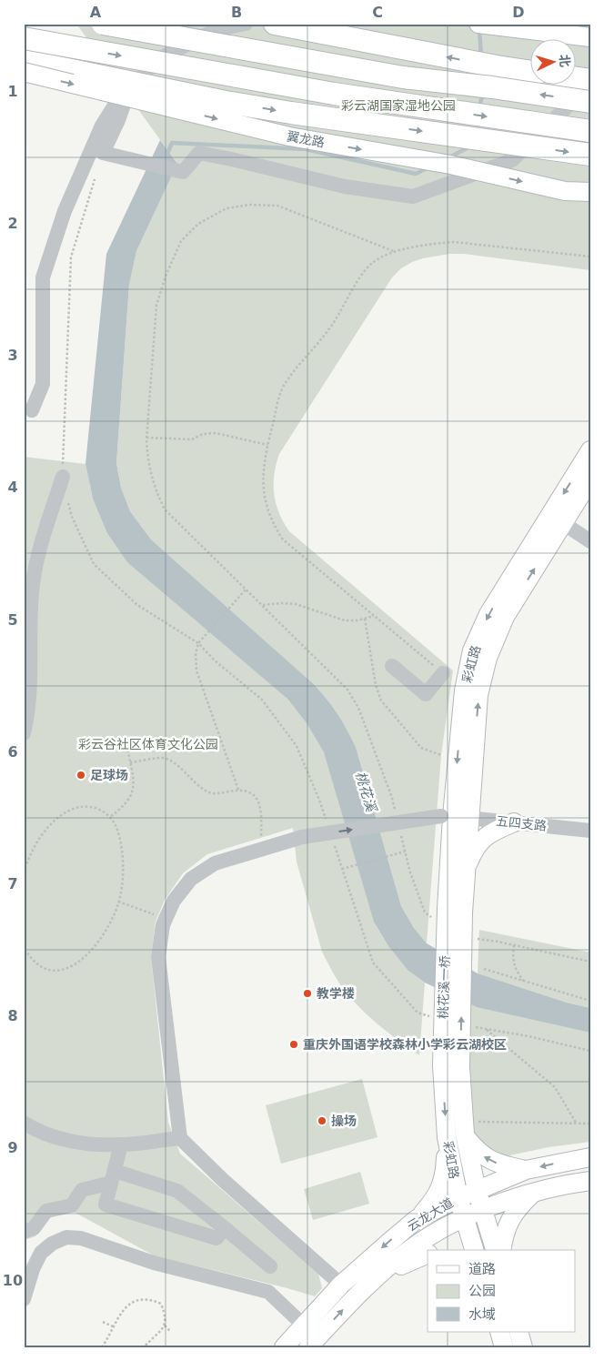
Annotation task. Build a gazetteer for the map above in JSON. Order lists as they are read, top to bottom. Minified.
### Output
{"streets":{"main road":["翼龙路","彩虹路","桃花溪一桥","云龙大道"],"street":["五四支路"]},"crossings":[["彩虹路","五四支路"],["彩虹路","桃花溪一桥"],["彩虹路","云龙大道"]],"one_way":["翼龙路"],"water":["桃花溪"],"parks":["彩云湖国家湿地公园","彩云谷社区体育文化公园"],"places":["足球场","教学楼","重庆外国语学校森林小学彩云湖校区","操场"],"legend":["道路","公园","水域"],"north":"right","grid":{"columns":["A","B","C","D"],"rows":["1","2","3","4","5","6","7","8","9","10"]}}
